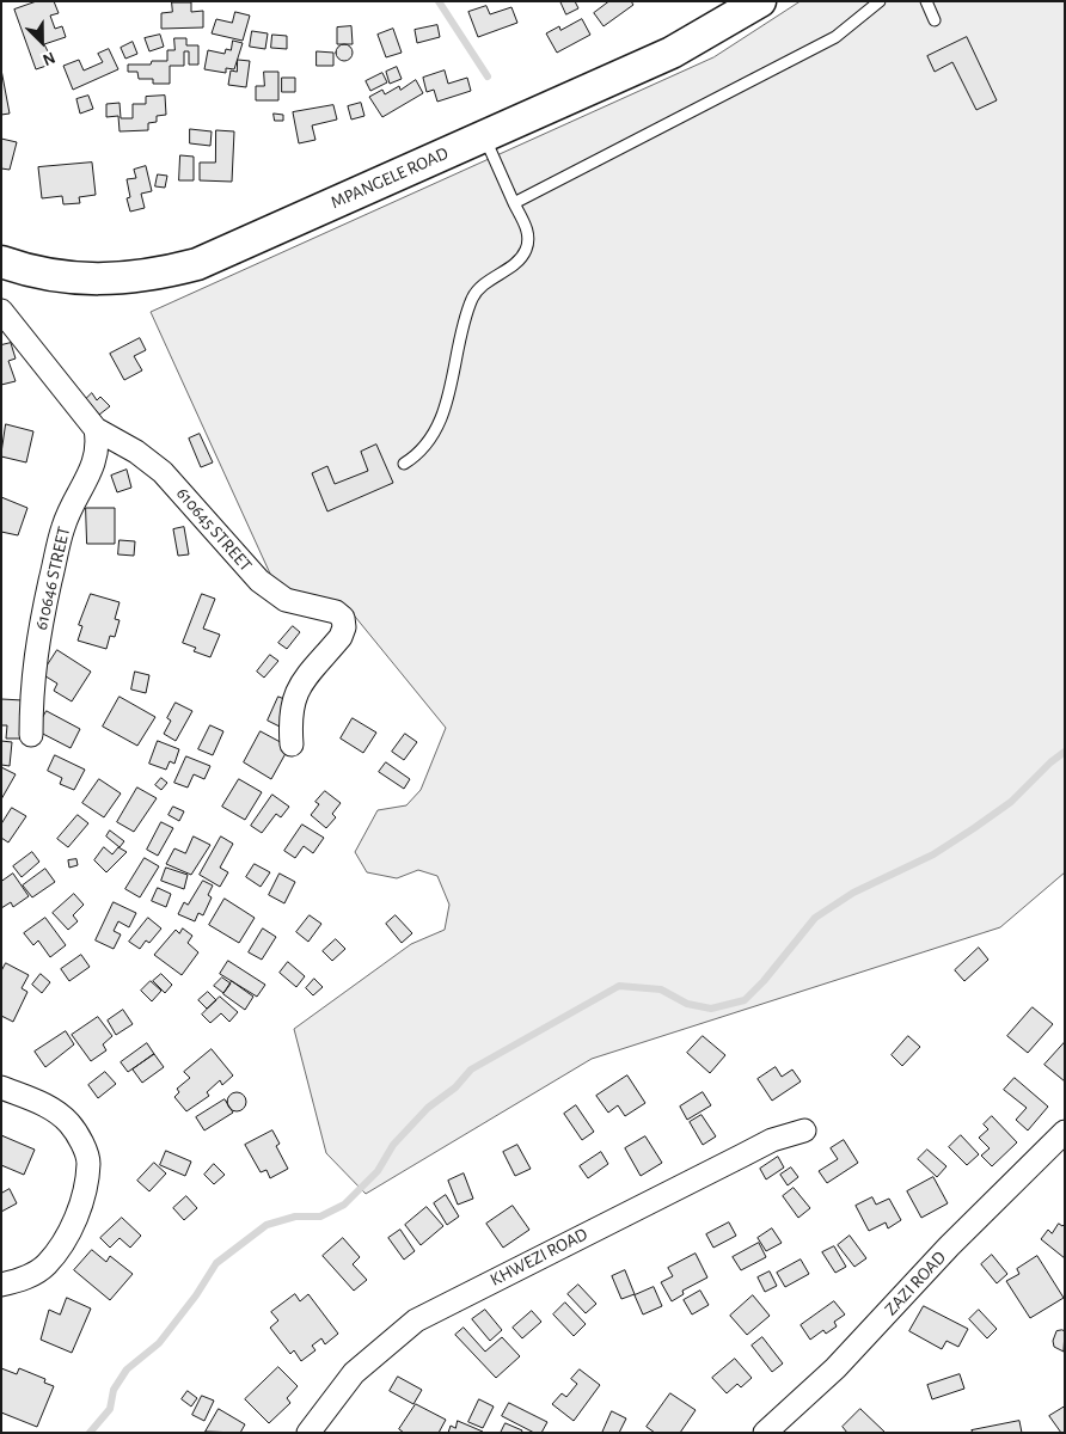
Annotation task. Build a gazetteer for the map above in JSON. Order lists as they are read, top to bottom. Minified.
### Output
{"streets":{"street":["MPANGELE ROAD","610645 STREET","610646 STREET","KHWEZI ROAD","ZAZI ROAD"]},"crossings":[["610645 STREET","610646 STREET"]],"north":"bottom right"}
